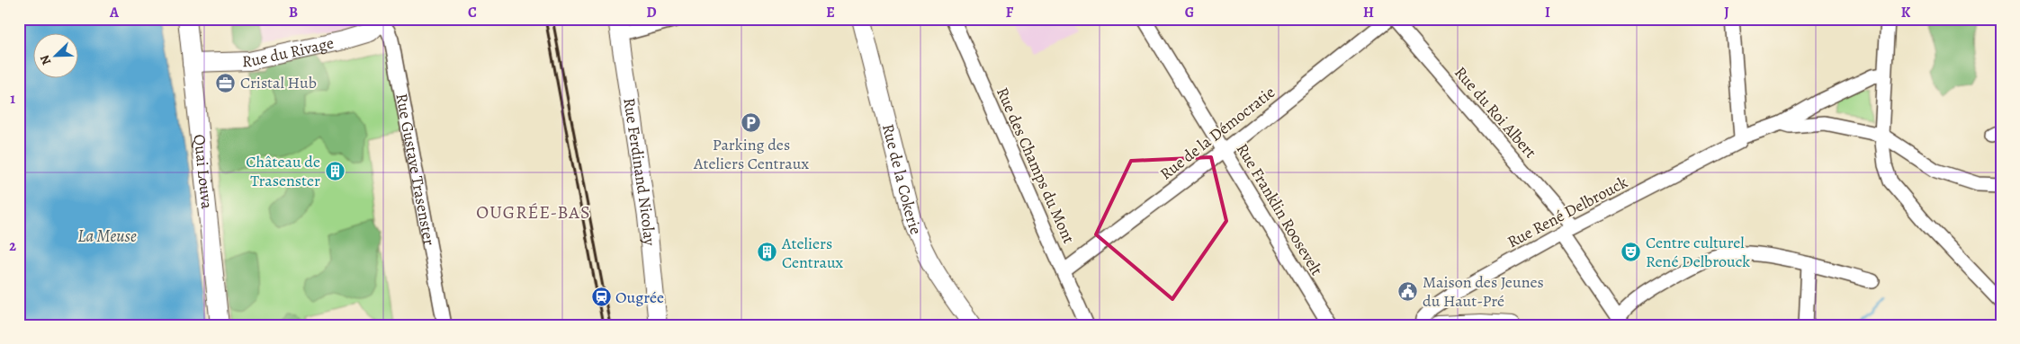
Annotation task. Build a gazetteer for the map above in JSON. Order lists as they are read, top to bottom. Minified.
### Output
{"streets":{"main road":["Rue du Rivage","Rue Ferdinand Nicolay","Quai Louva","Rue de la Cokerie"],"street":["Rue du Roi Albert","Rue de la Démocratie","Rue des Champs du Mont","Rue Gustave Trasenster","Rue Franklin Roosevelt","Rue René Delbrouck"]},"crossings":[["Rue du Rivage","Rue Gustave Trasenster"],["Rue du Rivage","Quai Louva"],["Rue du Roi Albert","Rue René Delbrouck"],["Rue de la Démocratie","Rue des Champs du Mont"],["Rue de la Démocratie","Rue Franklin Roosevelt"]],"districts":["OUGRÉE-BAS"],"water":["La Meuse"],"places":{"office":["Cristal Hub"],"parking":["Parking des Ateliers Centraux"],"building":["Château de Trasenster","Ateliers Centraux"],"theatre":["Centre culturel René Delbrouck"],"public building":["Maison des Jeunes du Haut-Pré"],"station":["Ougrée"]},"north":"bottom left","grid":{"columns":["A","B","C","D","E","F","G","H","I","J","K"],"rows":["1","2"]}}
